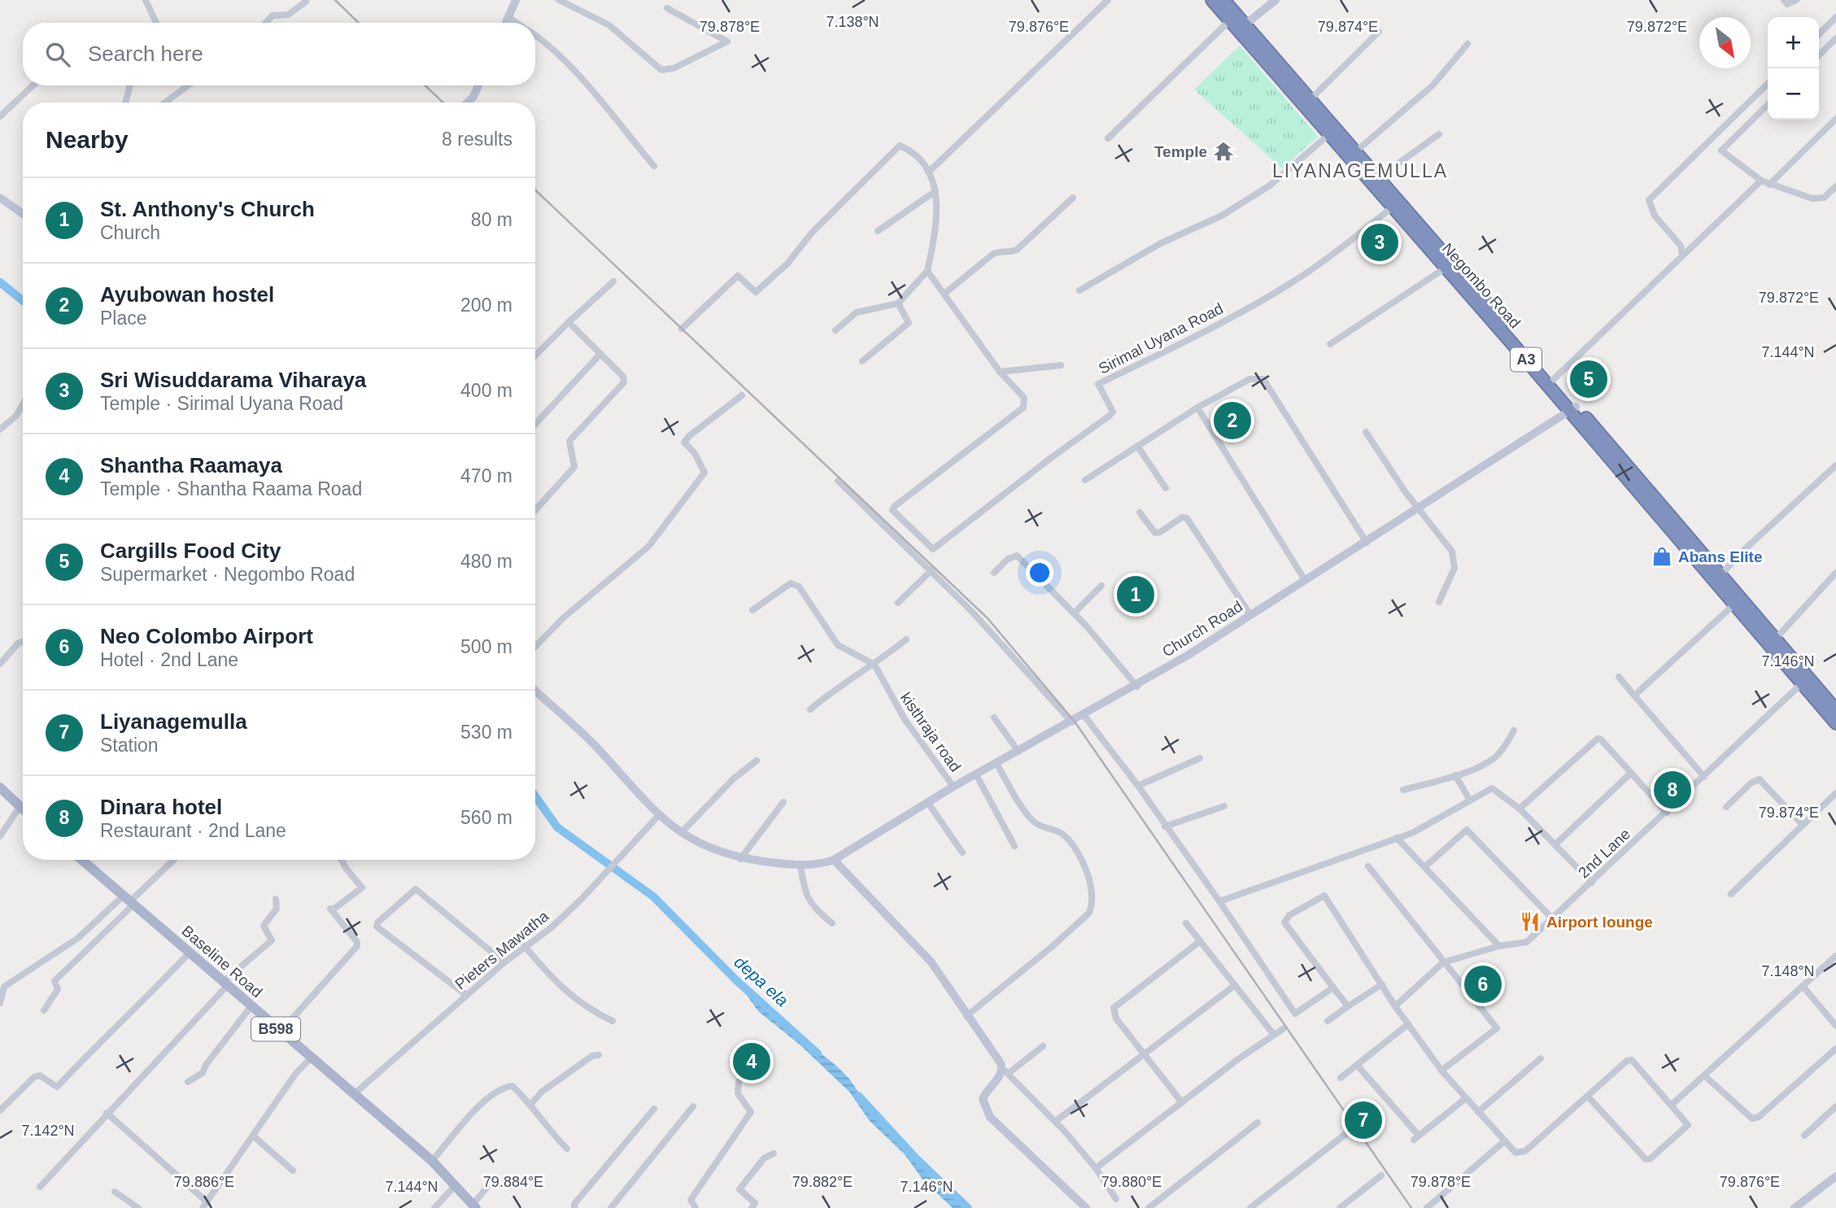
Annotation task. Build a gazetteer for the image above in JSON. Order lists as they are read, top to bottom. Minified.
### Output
{"streets":{"highway":["Negombo Road","A3"],"main road":["Baseline Road","B598"],"street":["Sirimal Uyana Road","Church Road","kisthraja road","2nd Lane","Pieters Mawatha"]},"crossings":[["Negombo Road","Sirimal Uyana Road"],["Negombo Road","Church Road"],["Negombo Road","2nd Lane"],["Church Road","kisthraja road"],["Church Road","Pieters Mawatha"],["Pieters Mawatha","Baseline Road"]],"districts":["LIYANAGEMULLA"],"water":["depa ela"],"places":{"temple":["Temple"],"shop":["Abans Elite"],"restaurant":["Airport lounge"]},"north":"bottom right","page":{"map_buttons":["+","−"],"search":"Search here","heading":["Nearby","8 results"],"list":[{"mark":"1","name":"St. Anthony's Church","note":"Church","value":"80 m"},{"mark":"2","name":"Ayubowan hostel","note":"Place","value":"200 m"},{"mark":"3","name":"Sri Wisuddarama Viharaya","note":"Temple · Sirimal Uyana Road","value":"400 m"},{"mark":"4","name":"Shantha Raamaya","note":"Temple · Shantha Raama Road","value":"470 m"},{"mark":"5","name":"Cargills Food City","note":"Supermarket · Negombo Road","value":"480 m"},{"mark":"6","name":"Neo Colombo Airport","note":"Hotel · 2nd Lane","value":"500 m"},{"mark":"7","name":"Liyanagemulla","note":"Station","value":"530 m"},{"mark":"8","name":"Dinara hotel","note":"Restaurant · 2nd Lane","value":"560 m"}],"pins":["3","5","2","1","8","6","4","7"]},"coordinates":["7.138°N","79.878°E","79.876°E","79.874°E","79.872°E","7.144°N","7.146°N","7.148°N","7.142°N","79.886°E","79.884°E","79.882°E","79.880°E"]}
